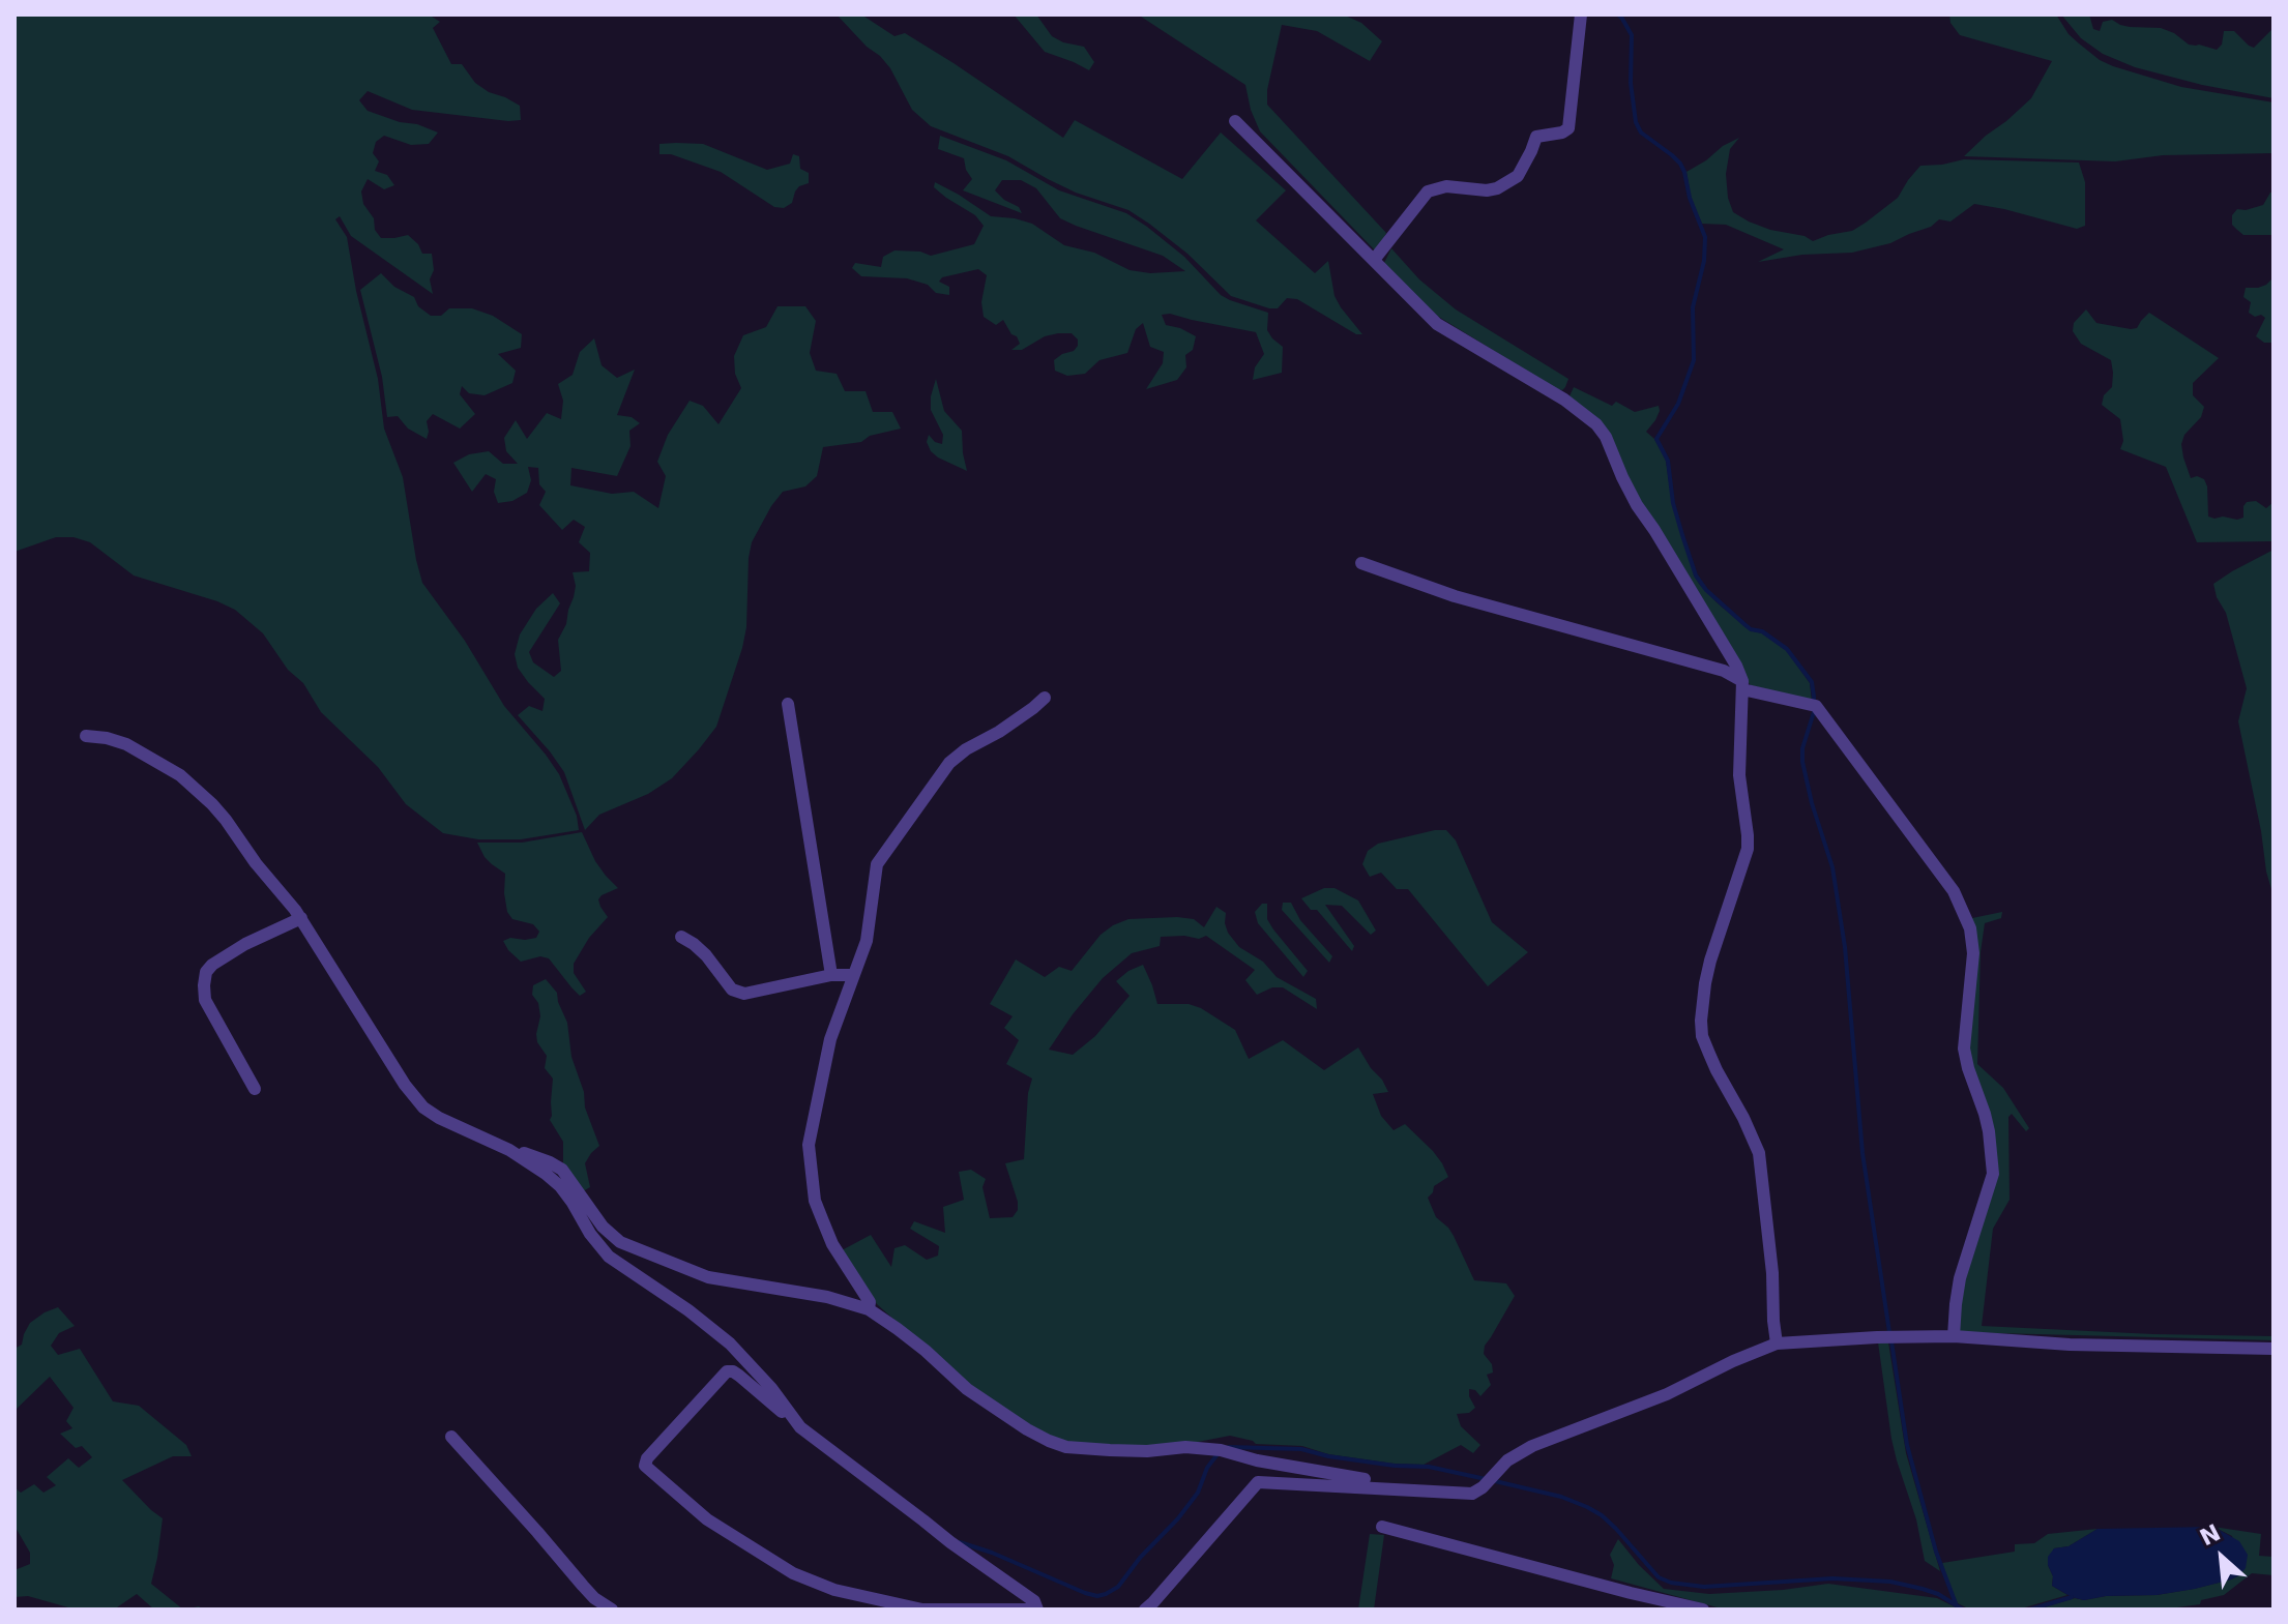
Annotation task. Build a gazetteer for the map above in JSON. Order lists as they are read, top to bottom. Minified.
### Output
{"north":"top left"}
